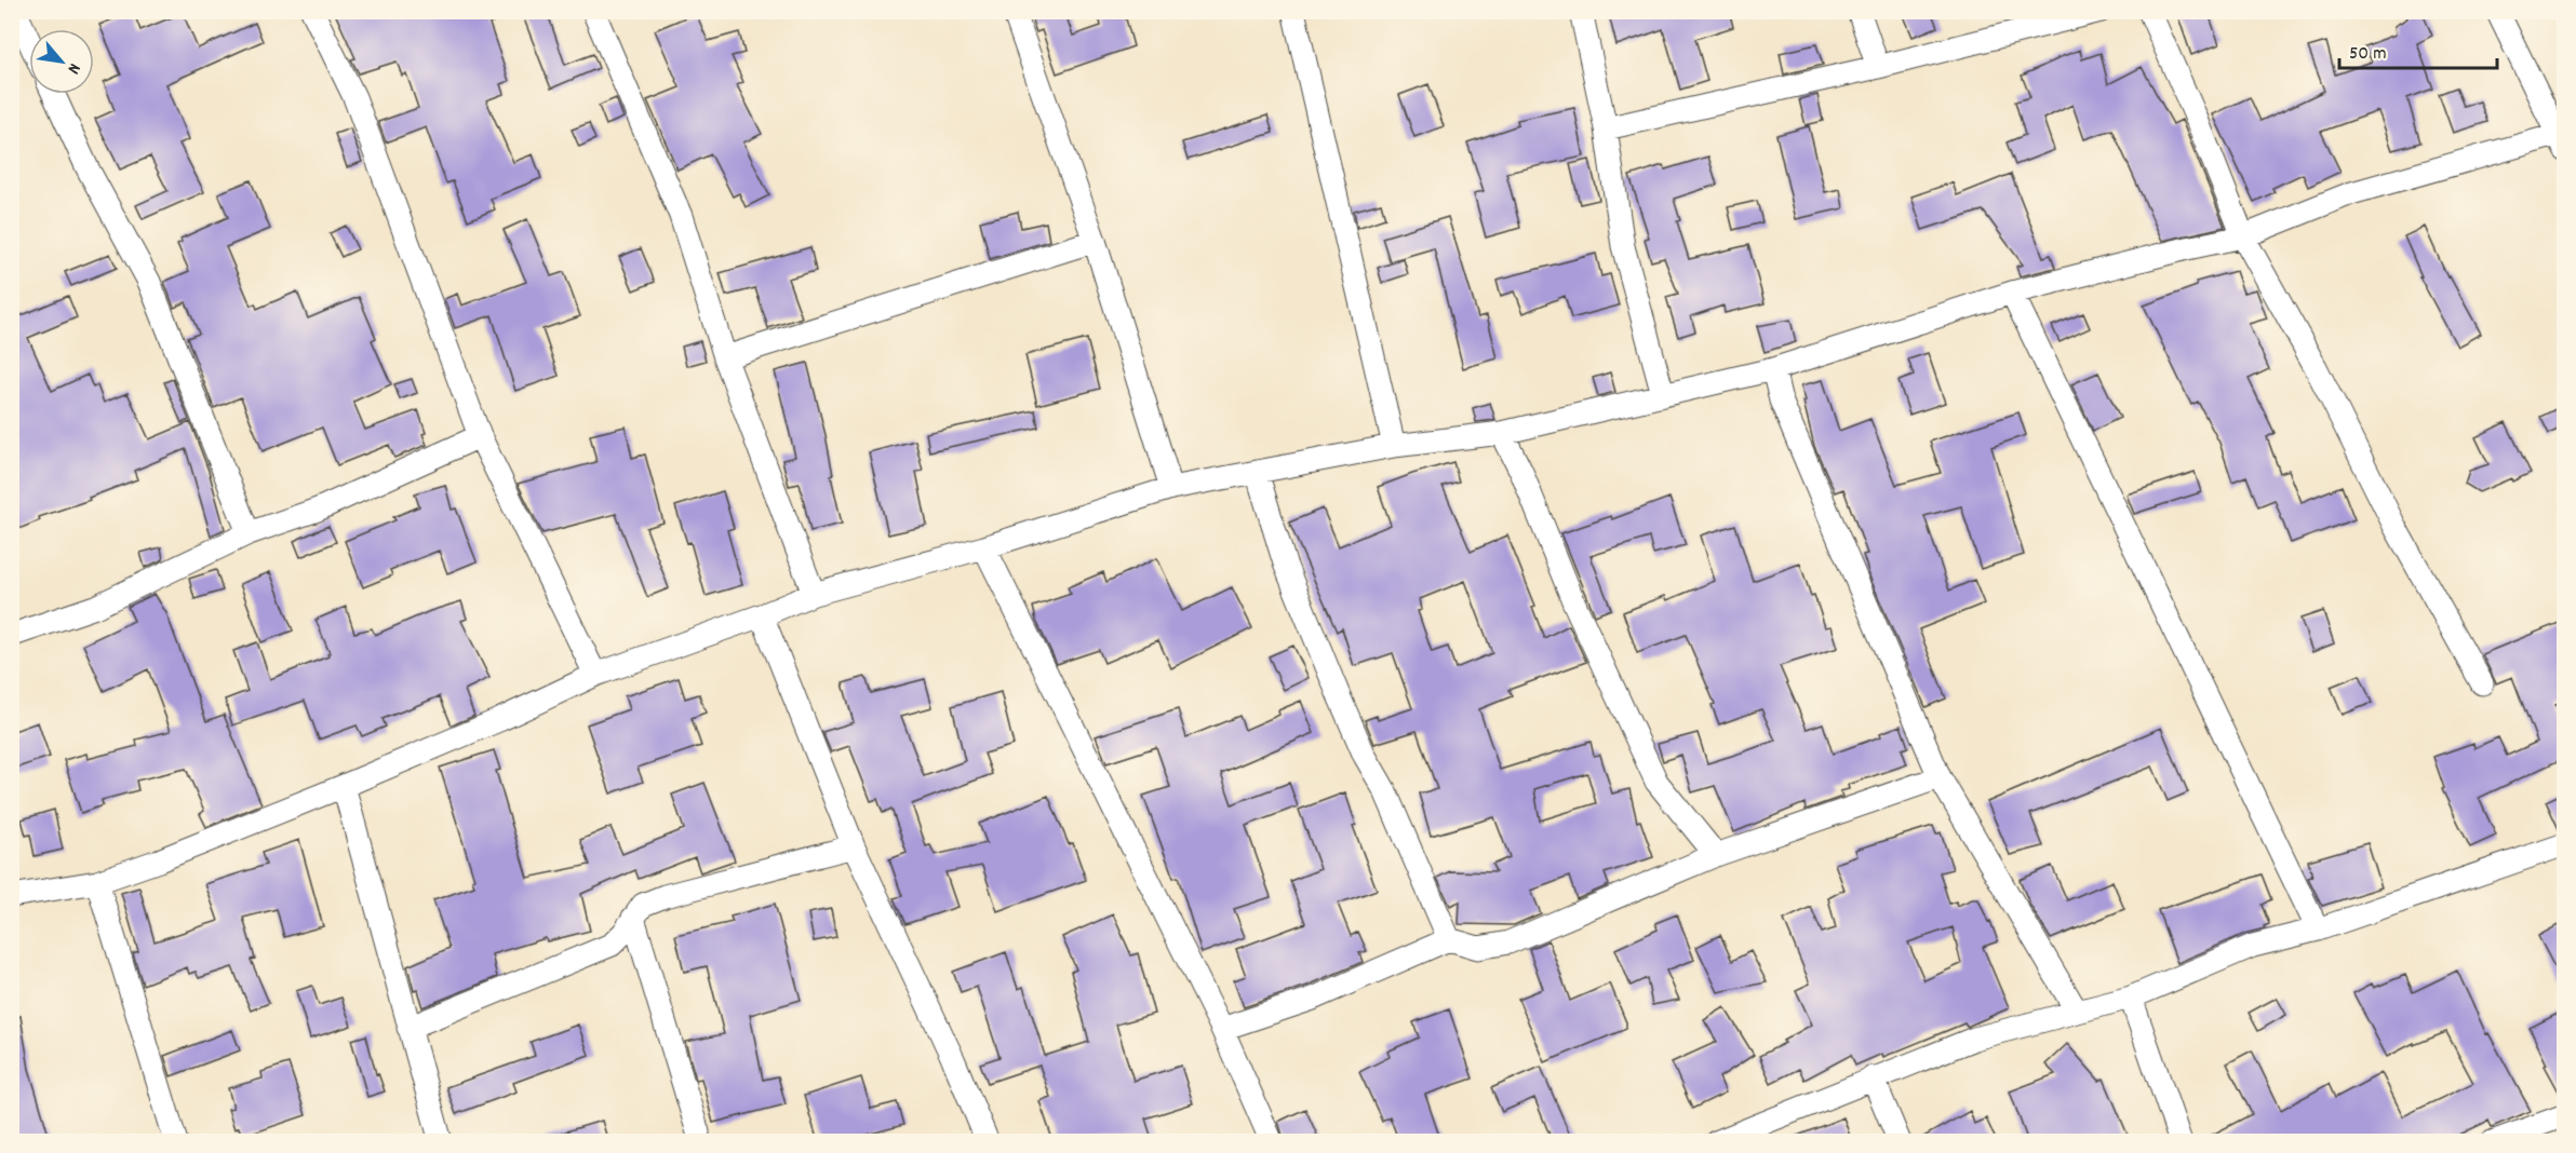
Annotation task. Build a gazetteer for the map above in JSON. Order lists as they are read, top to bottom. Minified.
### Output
{"scale_bar":"50 m","north":"bottom right"}
